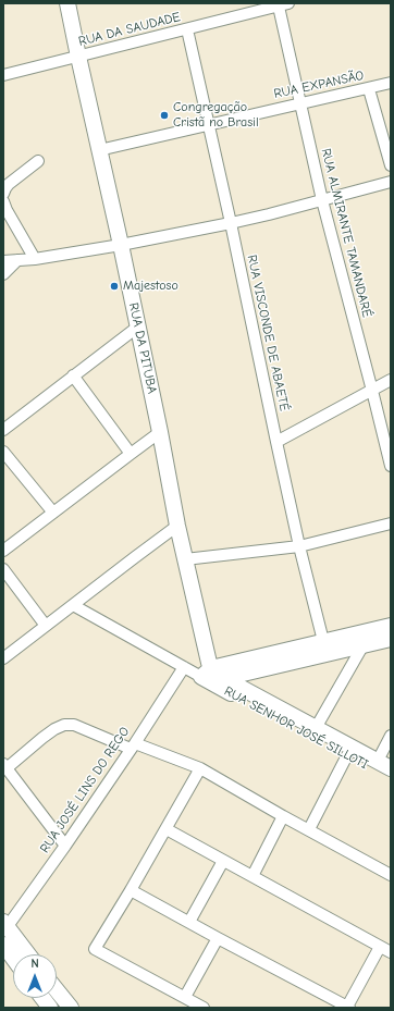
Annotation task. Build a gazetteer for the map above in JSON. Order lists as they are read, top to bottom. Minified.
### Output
{"streets":{"street":["RUA DA SAUDADE","RUA EXPANSÃO","RUA ALMIRANTE TAMANDARÉ","RUA VISCONDE DE ABAETÉ","RUA DA PITUBA","RUA SENHOR JOSÉ SILLOTI","RUA JOSÉ LINS DO REGO"]},"crossings":[["RUA DA SAUDADE","RUA ALMIRANTE TAMANDARÉ"],["RUA DA SAUDADE","RUA VISCONDE DE ABAETÉ"],["RUA DA SAUDADE","RUA DA PITUBA"],["RUA EXPANSÃO","RUA ALMIRANTE TAMANDARÉ"],["RUA EXPANSÃO","RUA VISCONDE DE ABAETÉ"],["RUA EXPANSÃO","RUA DA PITUBA"],["RUA DA PITUBA","RUA SENHOR JOSÉ SILLOTI"]],"places":["Congregação Cristã no Brasil","Majestoso"],"north":"top"}
